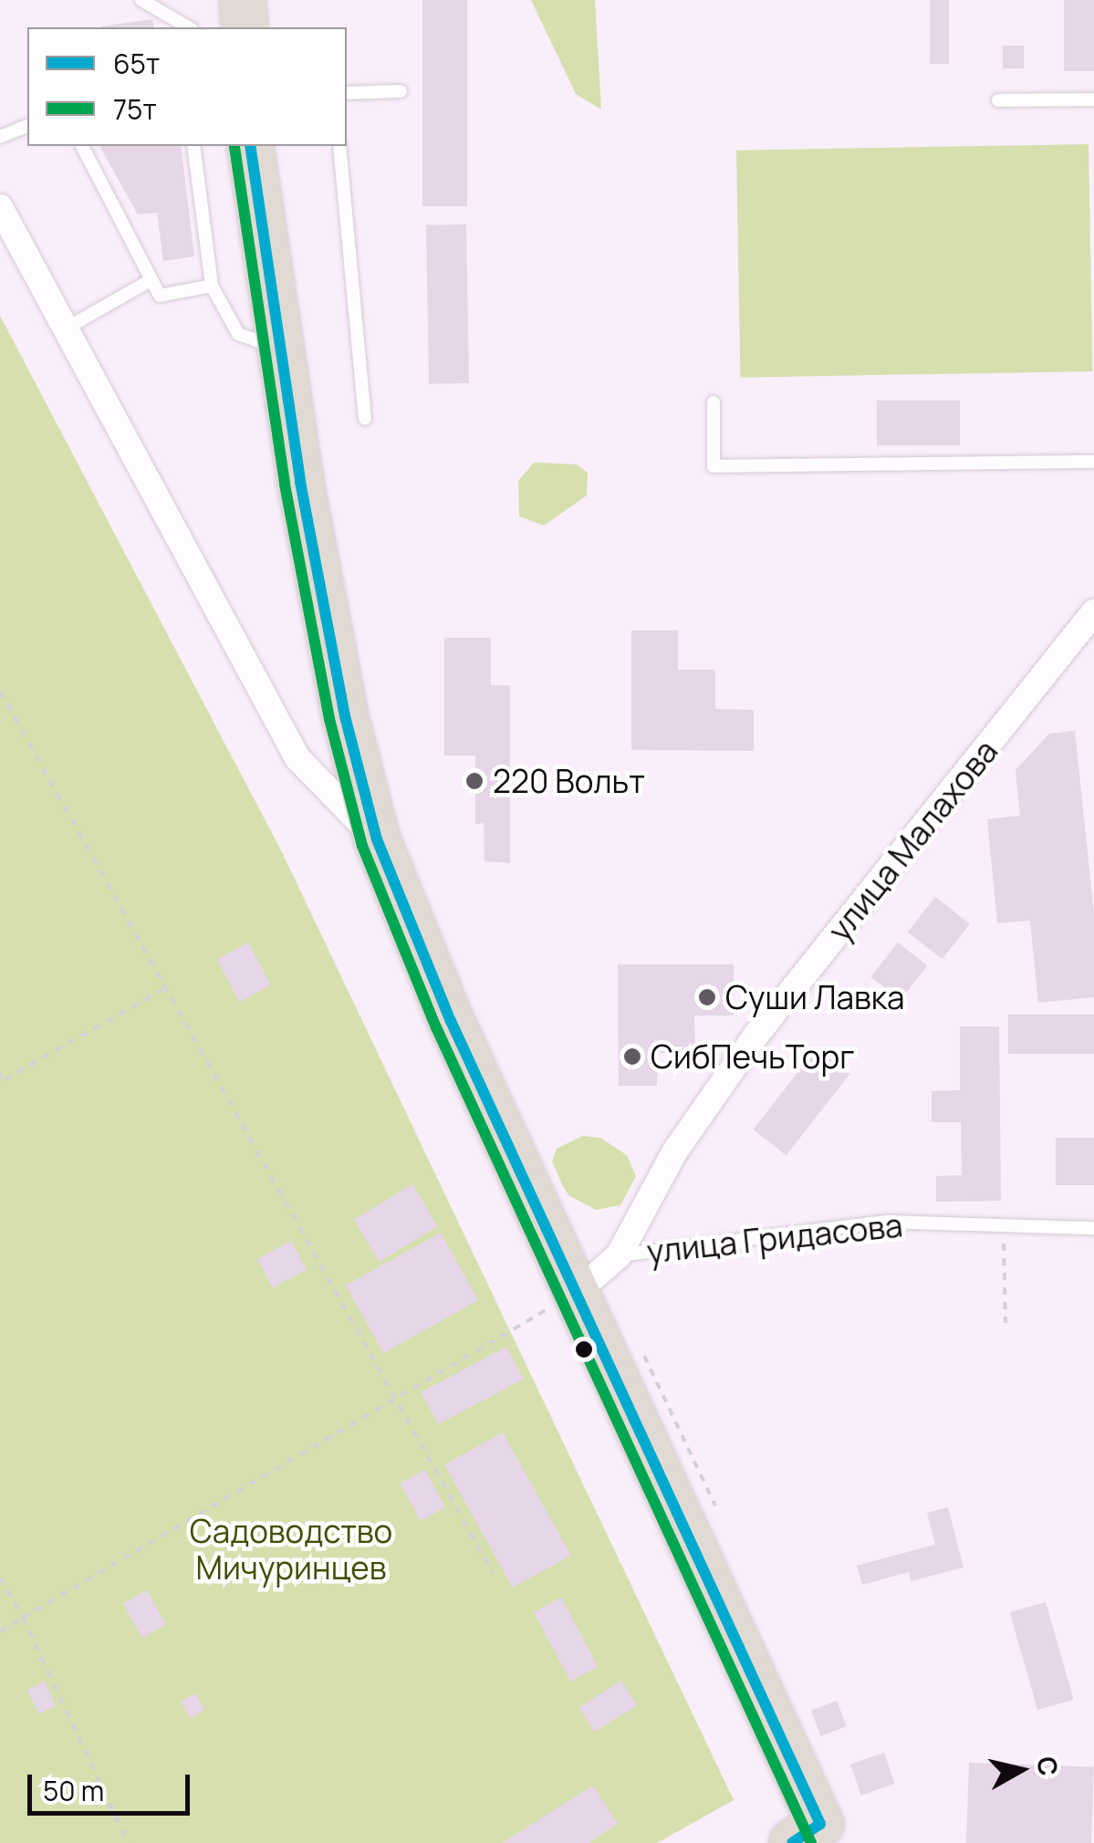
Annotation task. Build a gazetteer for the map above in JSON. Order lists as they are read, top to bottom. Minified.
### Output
{"streets":{"street":["улица Малахова"],"lane":["улица Гридасова"]},"crossings":[["улица Малахова","улица Гридасова"]],"parks":["Садоводство Мичуринцев"],"places":["220 Вольт","Суши Лавка","СибПечьТорг"],"lines":["transit line 65т","transit line 75т"],"legend":["65т","75т"],"scale_bar":"50 m","north":"right"}
